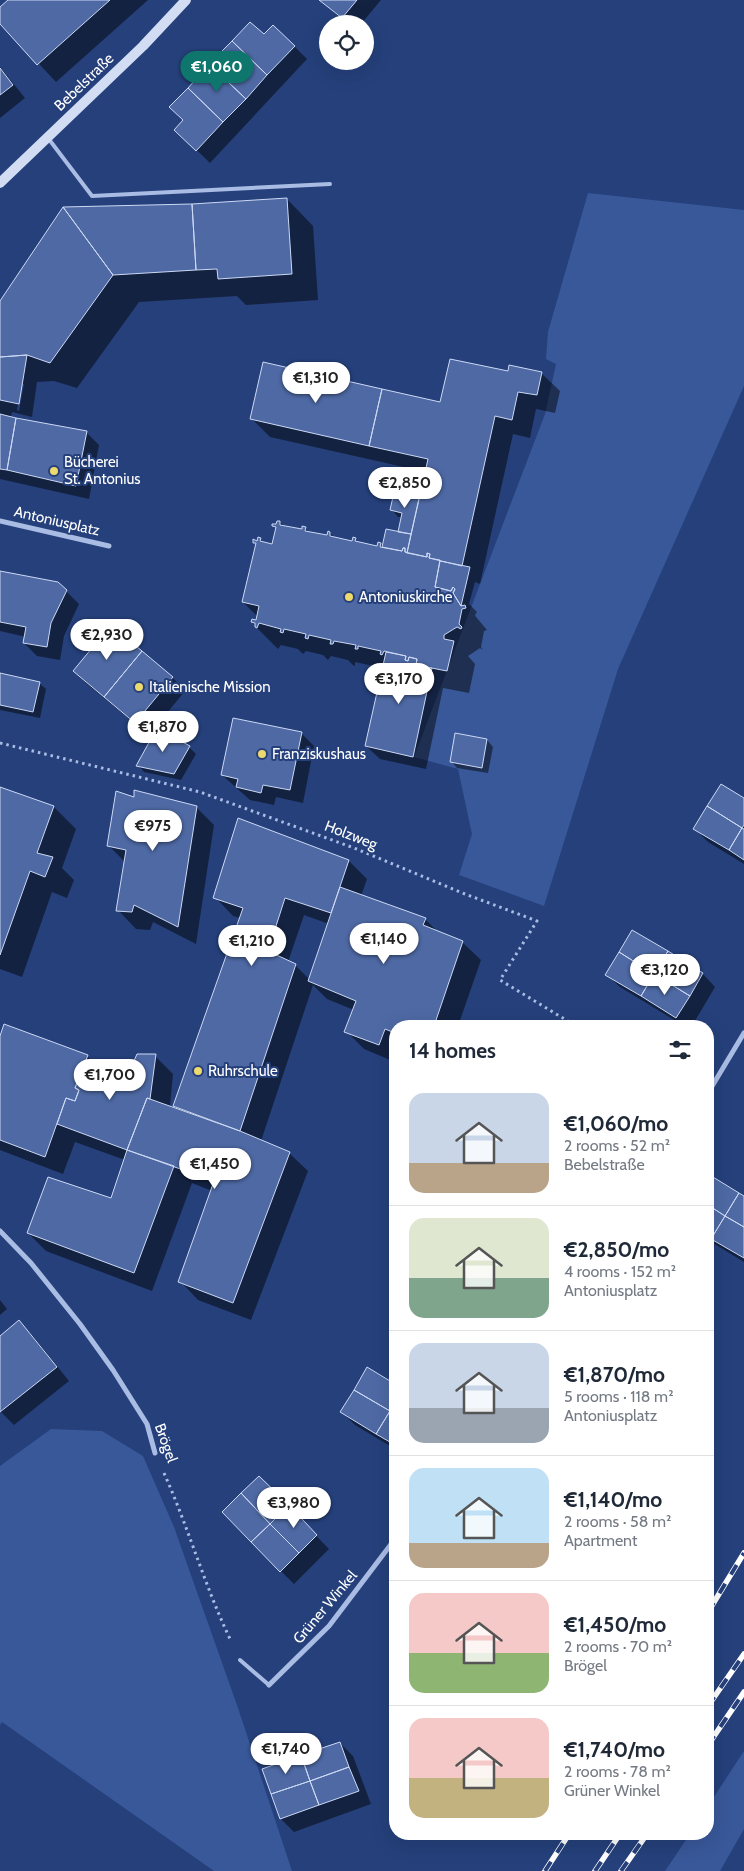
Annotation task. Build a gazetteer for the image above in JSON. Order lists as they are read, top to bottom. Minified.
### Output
{"streets":{"street":["Bebelstraße","Antoniusplatz","Brögel","Grüner Winkel"],"path":["Holzweg"]},"places":["Bücherei St. Antonius","Antoniuskirche","Italienische Mission","Franziskushaus","Ruhrschule"],"page":{"price":["€1,060","€1,310","€2,850","€2,930","€3,170","€1,870","€975","€1,140","€1,210","€3,120","€1,700","€1,450","€3,980","€1,740"],"heading":"14 homes","list":[{"name":"€1,060/mo","note":"2 rooms · 52 m² · Bebelstraße"},{"name":"€2,850/mo","note":"4 rooms · 152 m² · Antoniusplatz"},{"name":"€1,870/mo","note":"5 rooms · 118 m² · Antoniusplatz"},{"name":"€1,140/mo","note":"2 rooms · 58 m² · Apartment"},{"name":"€1,450/mo","note":"2 rooms · 70 m² · Brögel"},{"name":"€1,740/mo","note":"2 rooms · 78 m² · Grüner Winkel"}]}}
